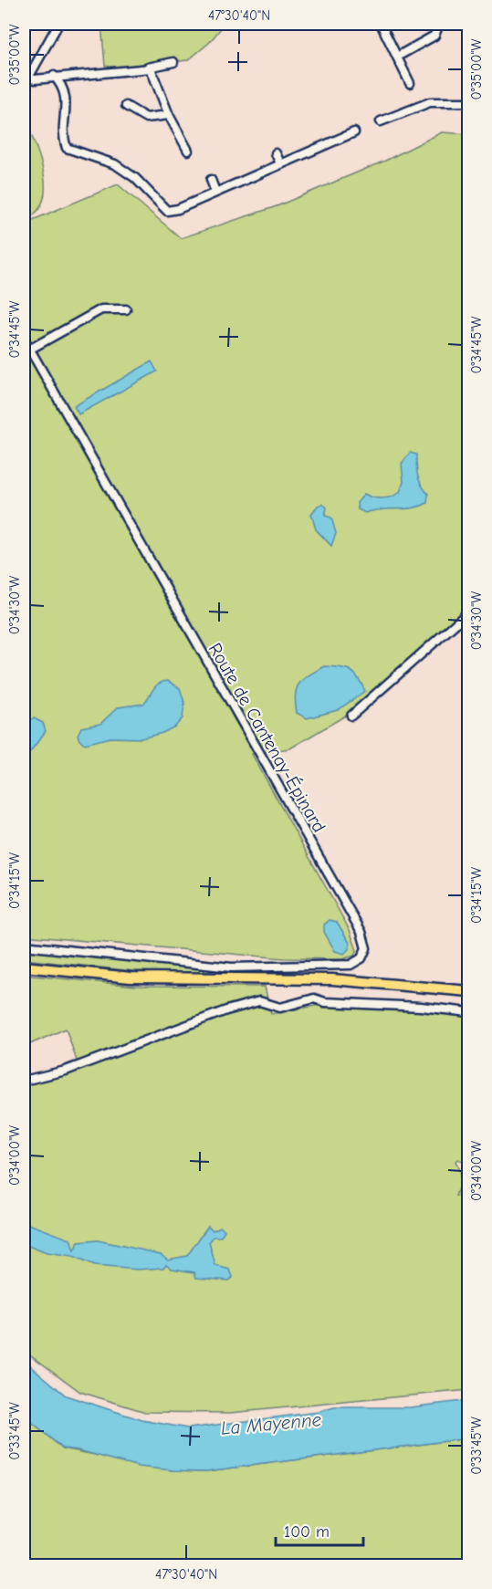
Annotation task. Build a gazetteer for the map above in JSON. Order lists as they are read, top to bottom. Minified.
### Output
{"streets":{"street":["Route de Cantenay-Épinard"]},"water":["La Mayenne"],"scale_bar":"100 m","coordinates":["47°30'40\"N","0°35'00\"W","0°34'45\"W","0°34'30\"W","0°34'15\"W","0°34'00\"W","0°33'45\"W"]}
